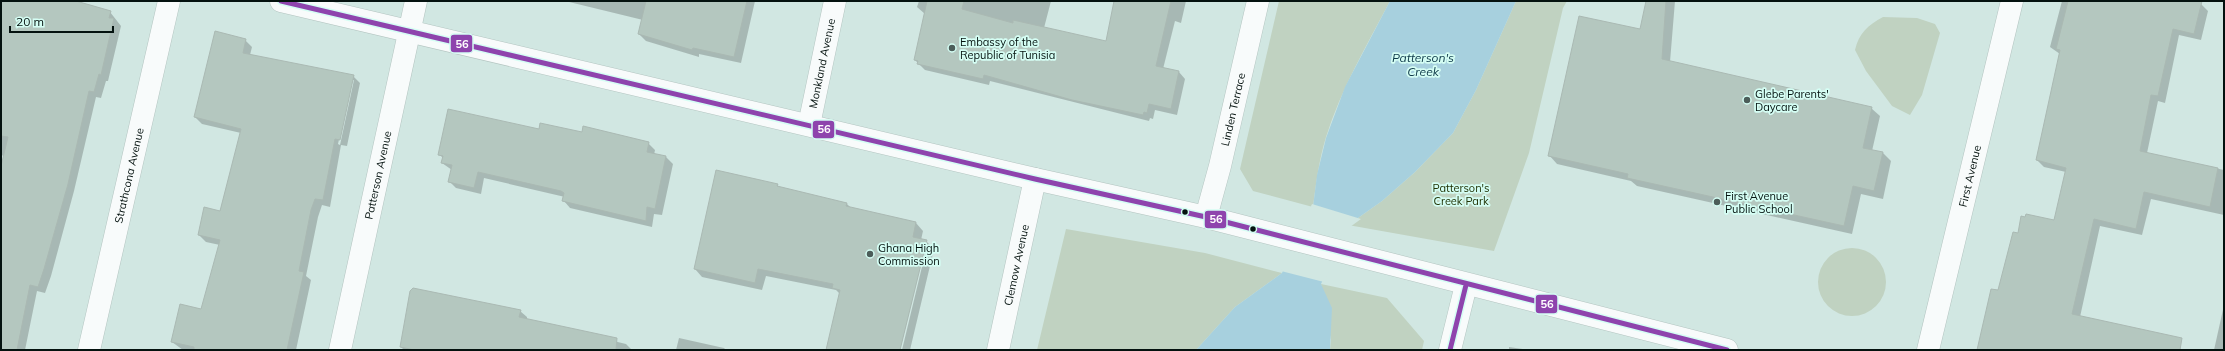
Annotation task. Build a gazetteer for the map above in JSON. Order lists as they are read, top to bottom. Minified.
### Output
{"streets":{"street":["Monkland Avenue","Linden Terrace","Strathcona Avenue","Patterson Avenue","First Avenue","Clemow Avenue"]},"water":["Patterson's Creek"],"parks":["Patterson's Creek Park"],"places":["Embassy of the Republic of Tunisia","Glebe Parents' Daycare","First Avenue Public School","Ghana High Commission"],"lines":["transit line 56"],"scale_bar":"20 m"}
